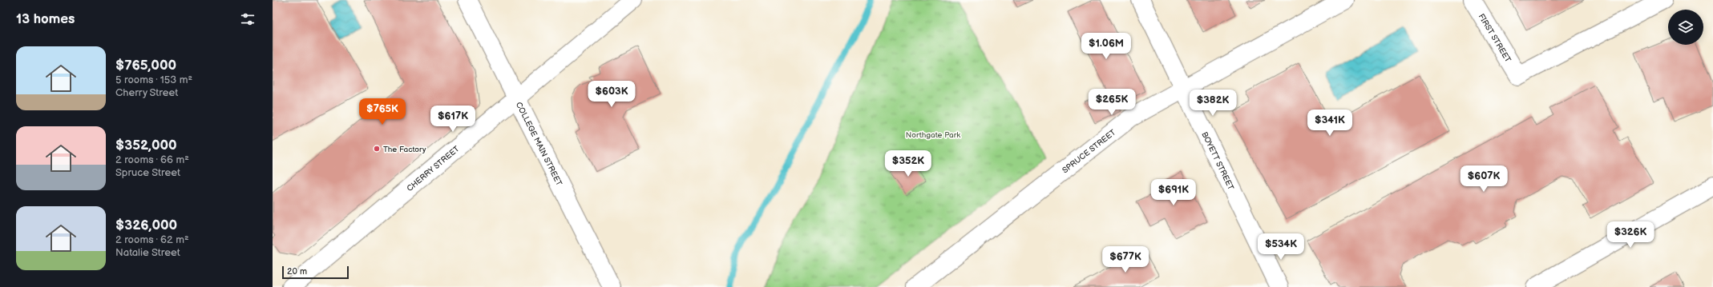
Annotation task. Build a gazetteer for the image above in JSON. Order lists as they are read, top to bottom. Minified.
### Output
{"streets":{"street":["FIRST STREET","COLLEGE MAIN STREET","SPRUCE STREET","BOYETT STREET","CHERRY STREET"]},"crossings":[["COLLEGE MAIN STREET","CHERRY STREET"],["SPRUCE STREET","BOYETT STREET"]],"parks":["Northgate Park"],"places":["The Factory"],"scale_bar":"20 m","page":{"heading":"13 homes","price":["$1.06M","$603K","$265K","$382K","$765K","$617K","$341K","$352K","$607K","$691K","$326K","$534K","$677K"],"list":[{"name":"$765,000","note":"5 rooms · 153 m² · Cherry Street"},{"name":"$352,000","note":"2 rooms · 66 m² · Spruce Street"},{"name":"$326,000","note":"2 rooms · 62 m² · Natalie Street"}],"scale":"20 m"}}
